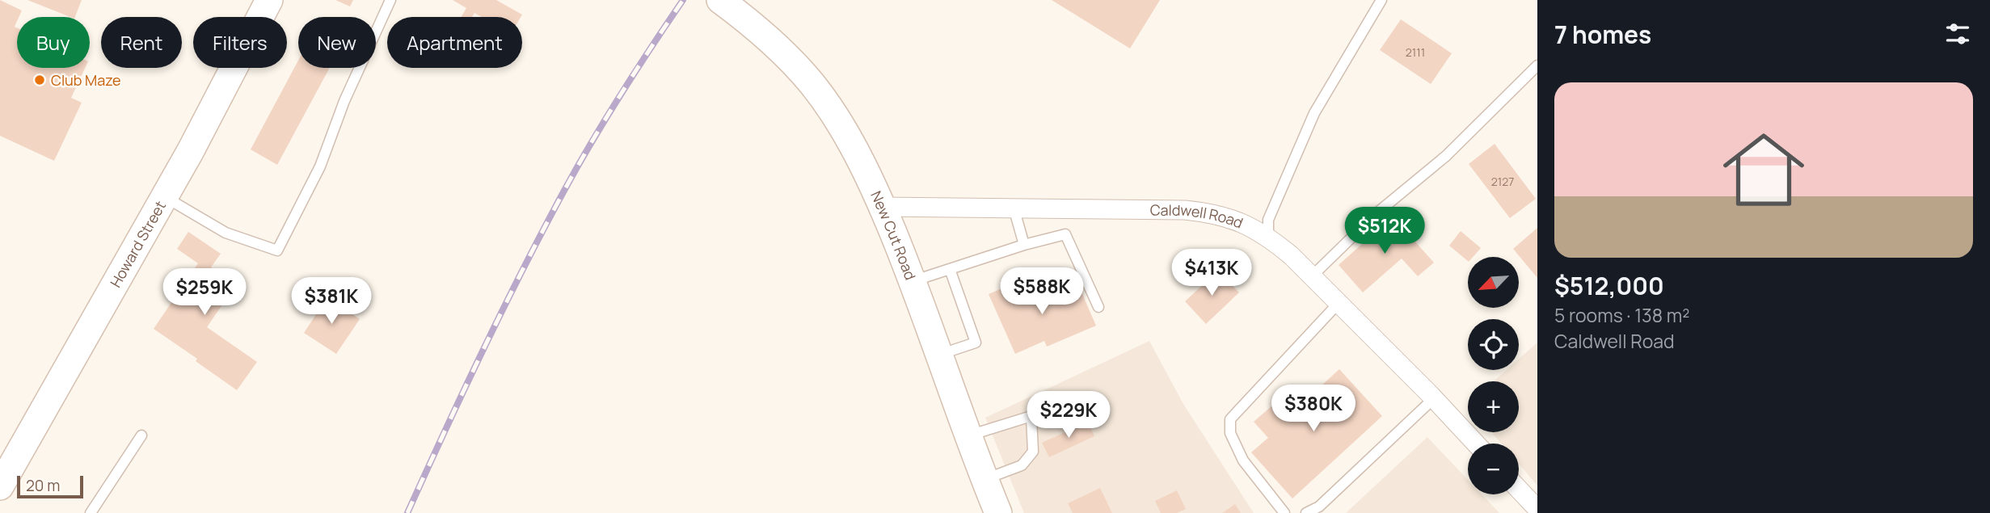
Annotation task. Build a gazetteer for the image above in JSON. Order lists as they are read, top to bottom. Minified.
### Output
{"streets":{"main road":["New Cut Road","Howard Street"],"street":["Caldwell Road"]},"crossings":[["Caldwell Road","New Cut Road"]],"places":["Club Maze"],"house_numbers":["2111","2127"],"scale_bar":"20 m","north":"bottom left","page":{"heading":"7 homes","chip":["Buy","Rent","Filters","New","Apartment"],"list":[{"name":"$512,000","note":"5 rooms · 138 m² · Caldwell Road"}],"price":["$512K","$413K","$588K","$259K","$381K","$380K","$229K"],"map_buttons":["+","−"],"scale":"20 m"}}
